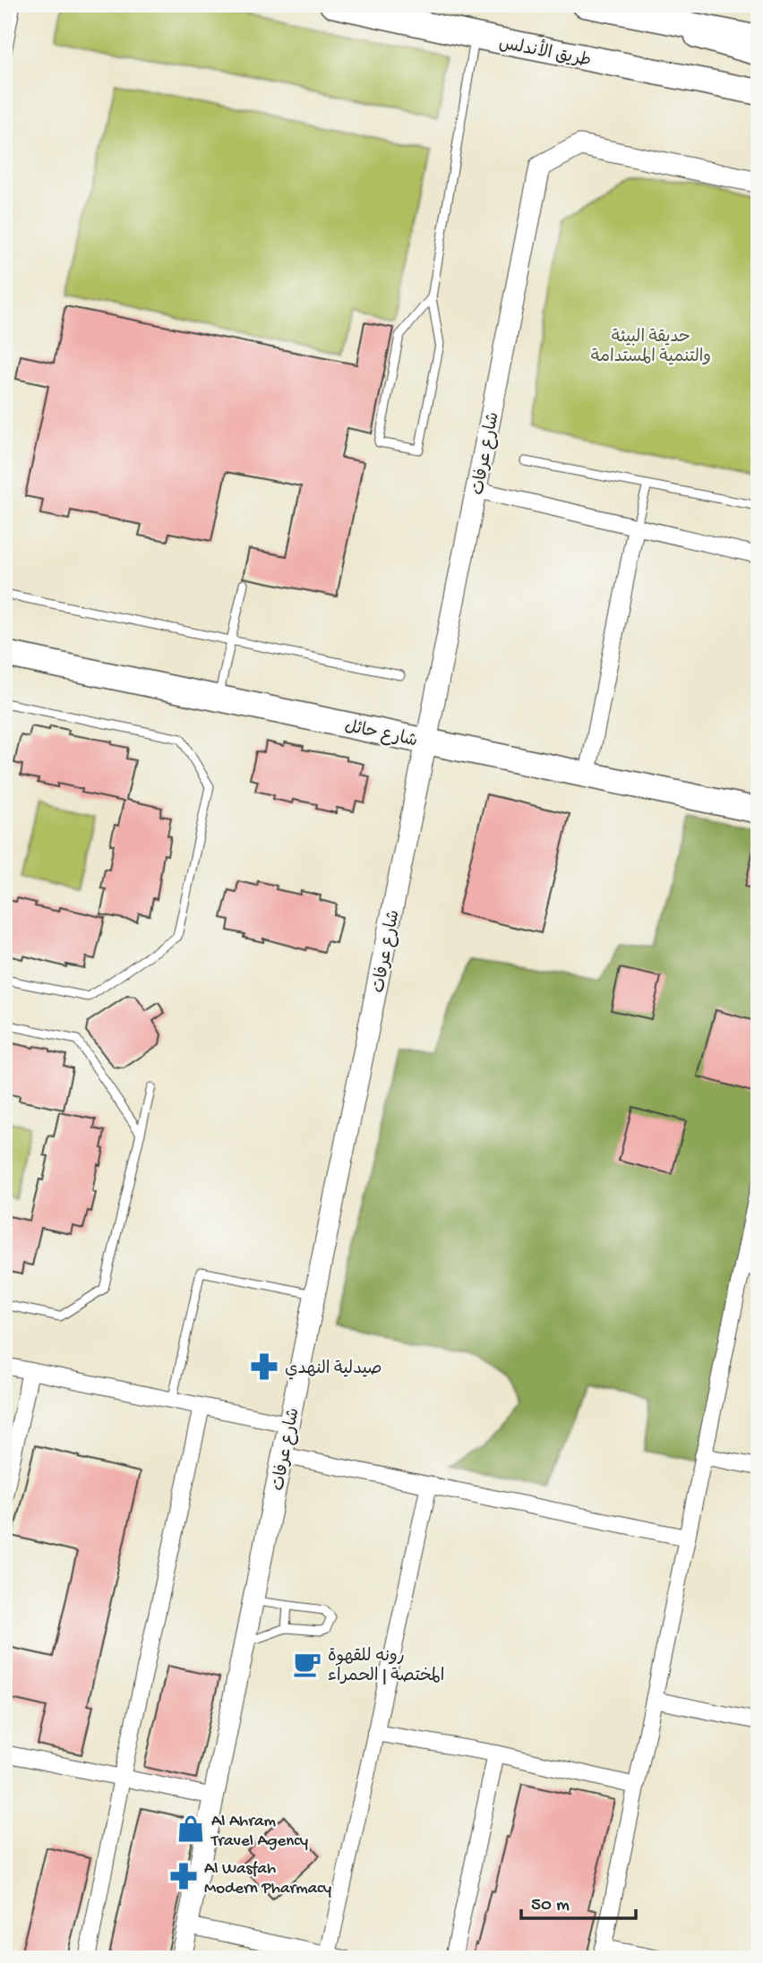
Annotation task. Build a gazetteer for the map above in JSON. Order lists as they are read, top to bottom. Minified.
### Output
{"streets":{"main road":["طريق الأندلس","شارع حائل"],"street":["شارع عرفات"]},"crossings":[["شارع عرفات","شارع حائل"]],"parks":["حديقة البيئة والتنمية المستدامة"],"places":{"pharmacy":["صيدلية النهدي","Al Wasfah Modern Pharmacy"],"cafe":["رونه للقهوة المختصة | الحمراء"],"shop":["Al Ahram Travel Agency"]},"scale_bar":"50 m"}
